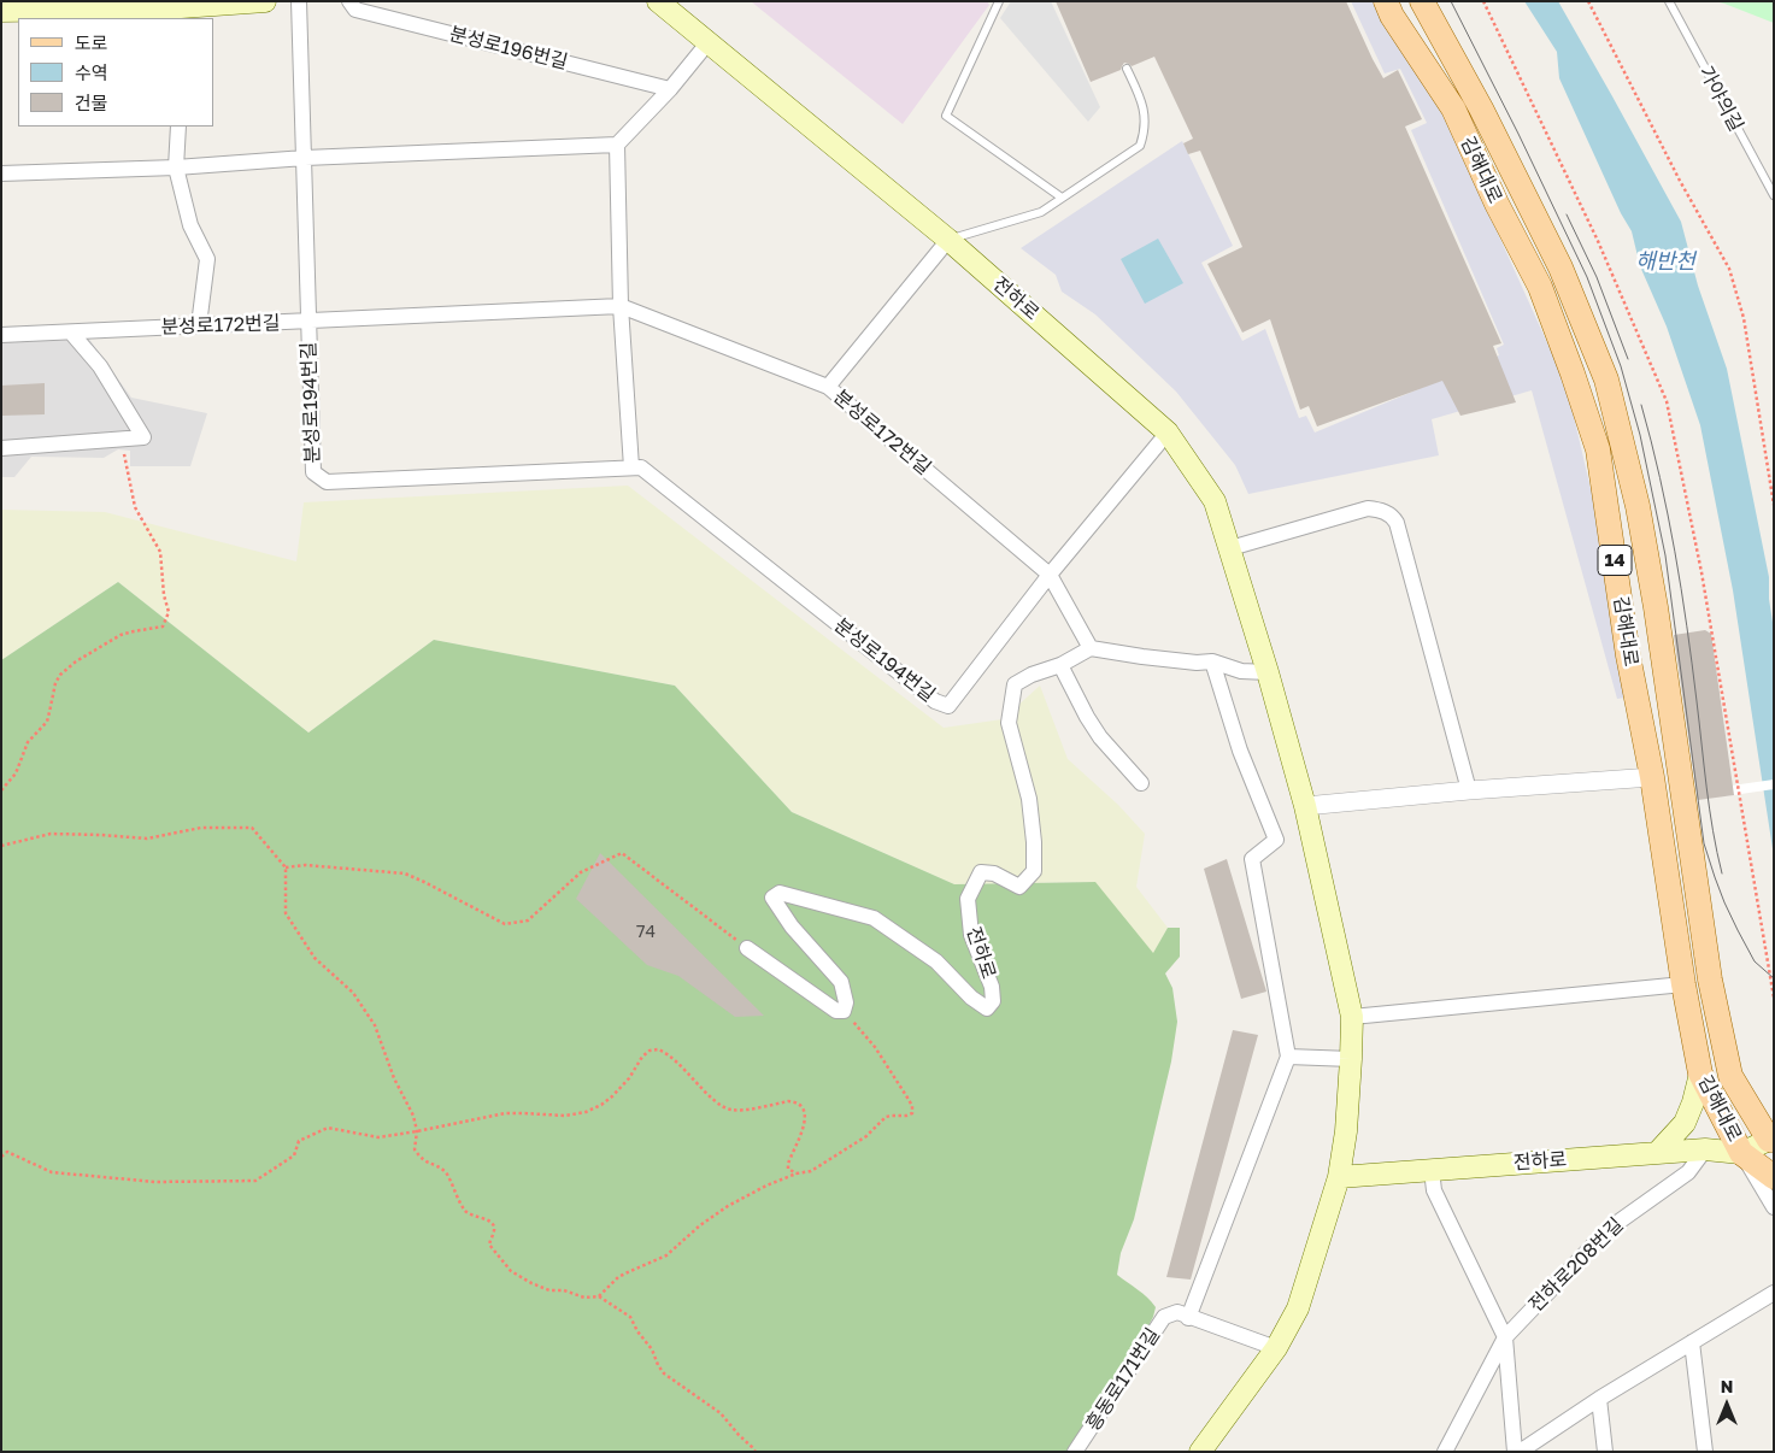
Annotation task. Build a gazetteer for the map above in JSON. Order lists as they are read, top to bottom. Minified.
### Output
{"streets":{"main road":["김해대로","전하로","14"],"street":["분성로196번길","분성로172번길","분성로194번길","전하로208번길","흥동로171번길"],"lane":["가야의길"]},"crossings":[["김해대로","전하로"],["김해대로","14"],["전하로","분성로194번길"],["전하로","14"],["전하로","전하로208번길"],["전하로","흥동로171번길"],["분성로172번길","분성로194번길"]],"water":["해반천"],"house_numbers":["74"],"legend":["도로","수역","건물"],"north":"top"}
